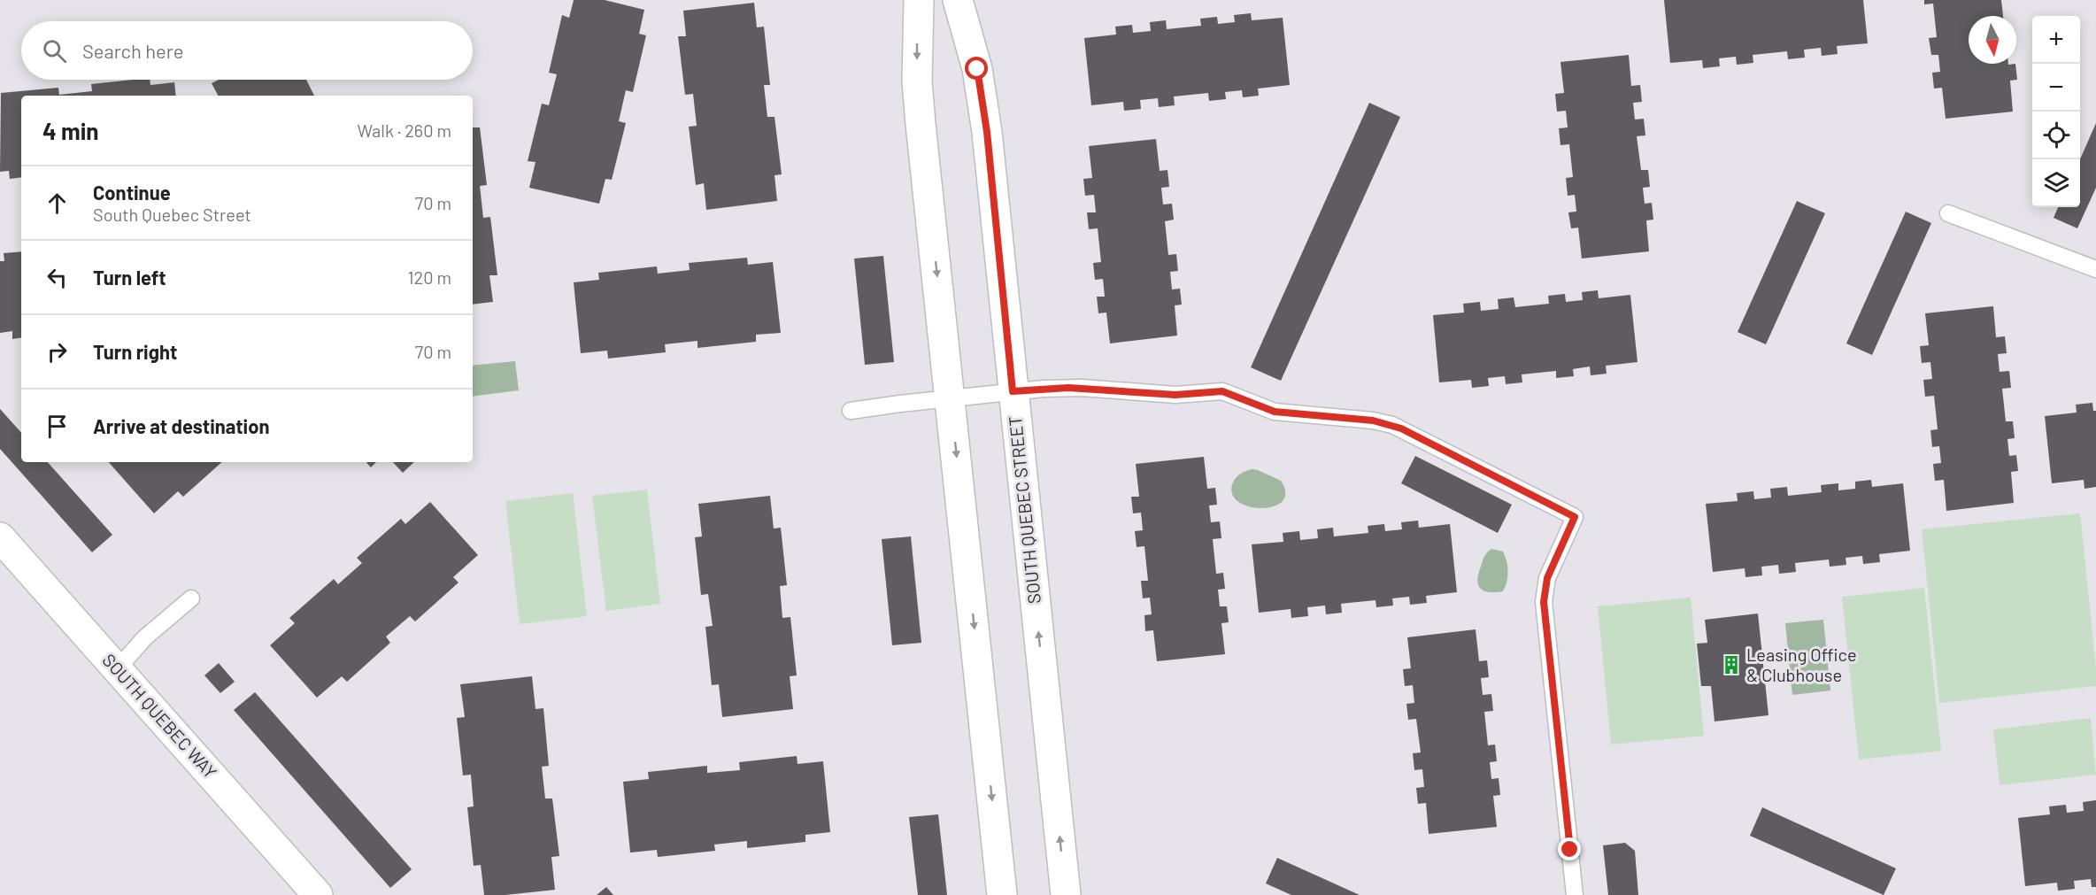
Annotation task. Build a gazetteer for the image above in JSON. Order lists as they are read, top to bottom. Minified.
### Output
{"streets":{"main road":["SOUTH QUEBEC STREET","SOUTH QUEBEC WAY"]},"places":{"building":["Leasing Office & Clubhouse"]},"north":"bottom","page":{"map_buttons":["+","−"],"search":"Search here","heading":["4 min","Walk · 260 m"],"list":[["Continue","South Quebec Street","70 m"],["Turn left","120 m"],["Turn right","70 m"],"Arrive at destination"]}}
